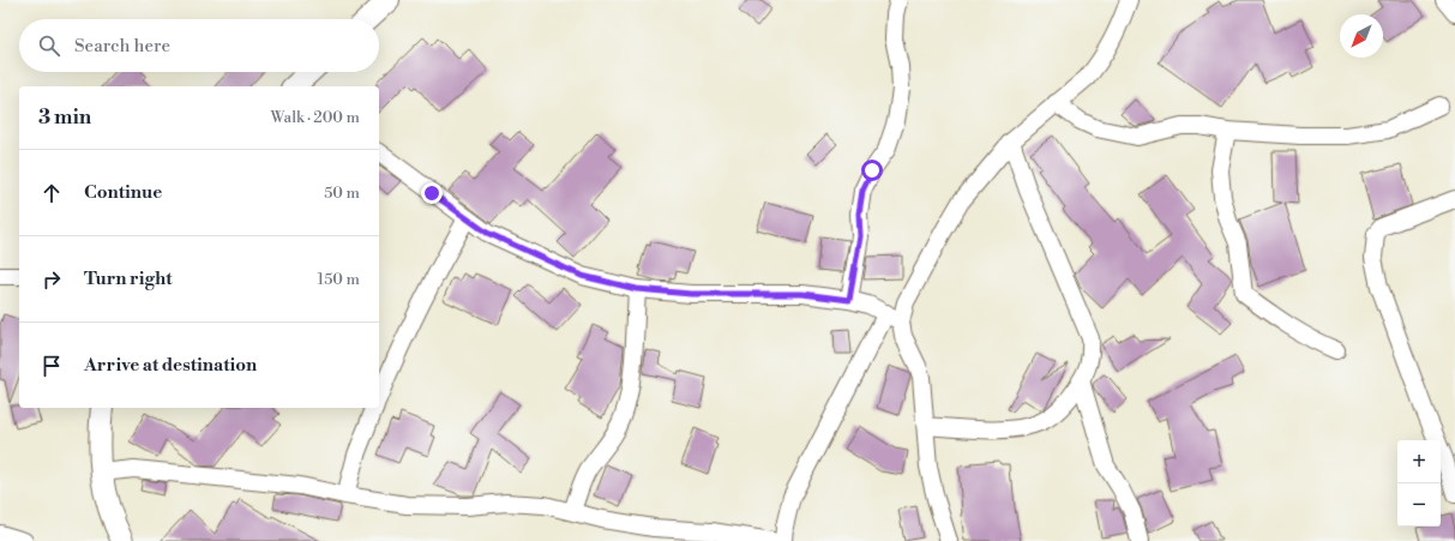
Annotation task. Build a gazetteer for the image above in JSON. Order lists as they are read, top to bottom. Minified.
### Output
{"north":"bottom left","page":{"search":"Search here","heading":["3 min","Walk · 200 m"],"list":[["Continue","50 m"],["Turn right","150 m"],"Arrive at destination"],"map_buttons":["+","−"]}}
